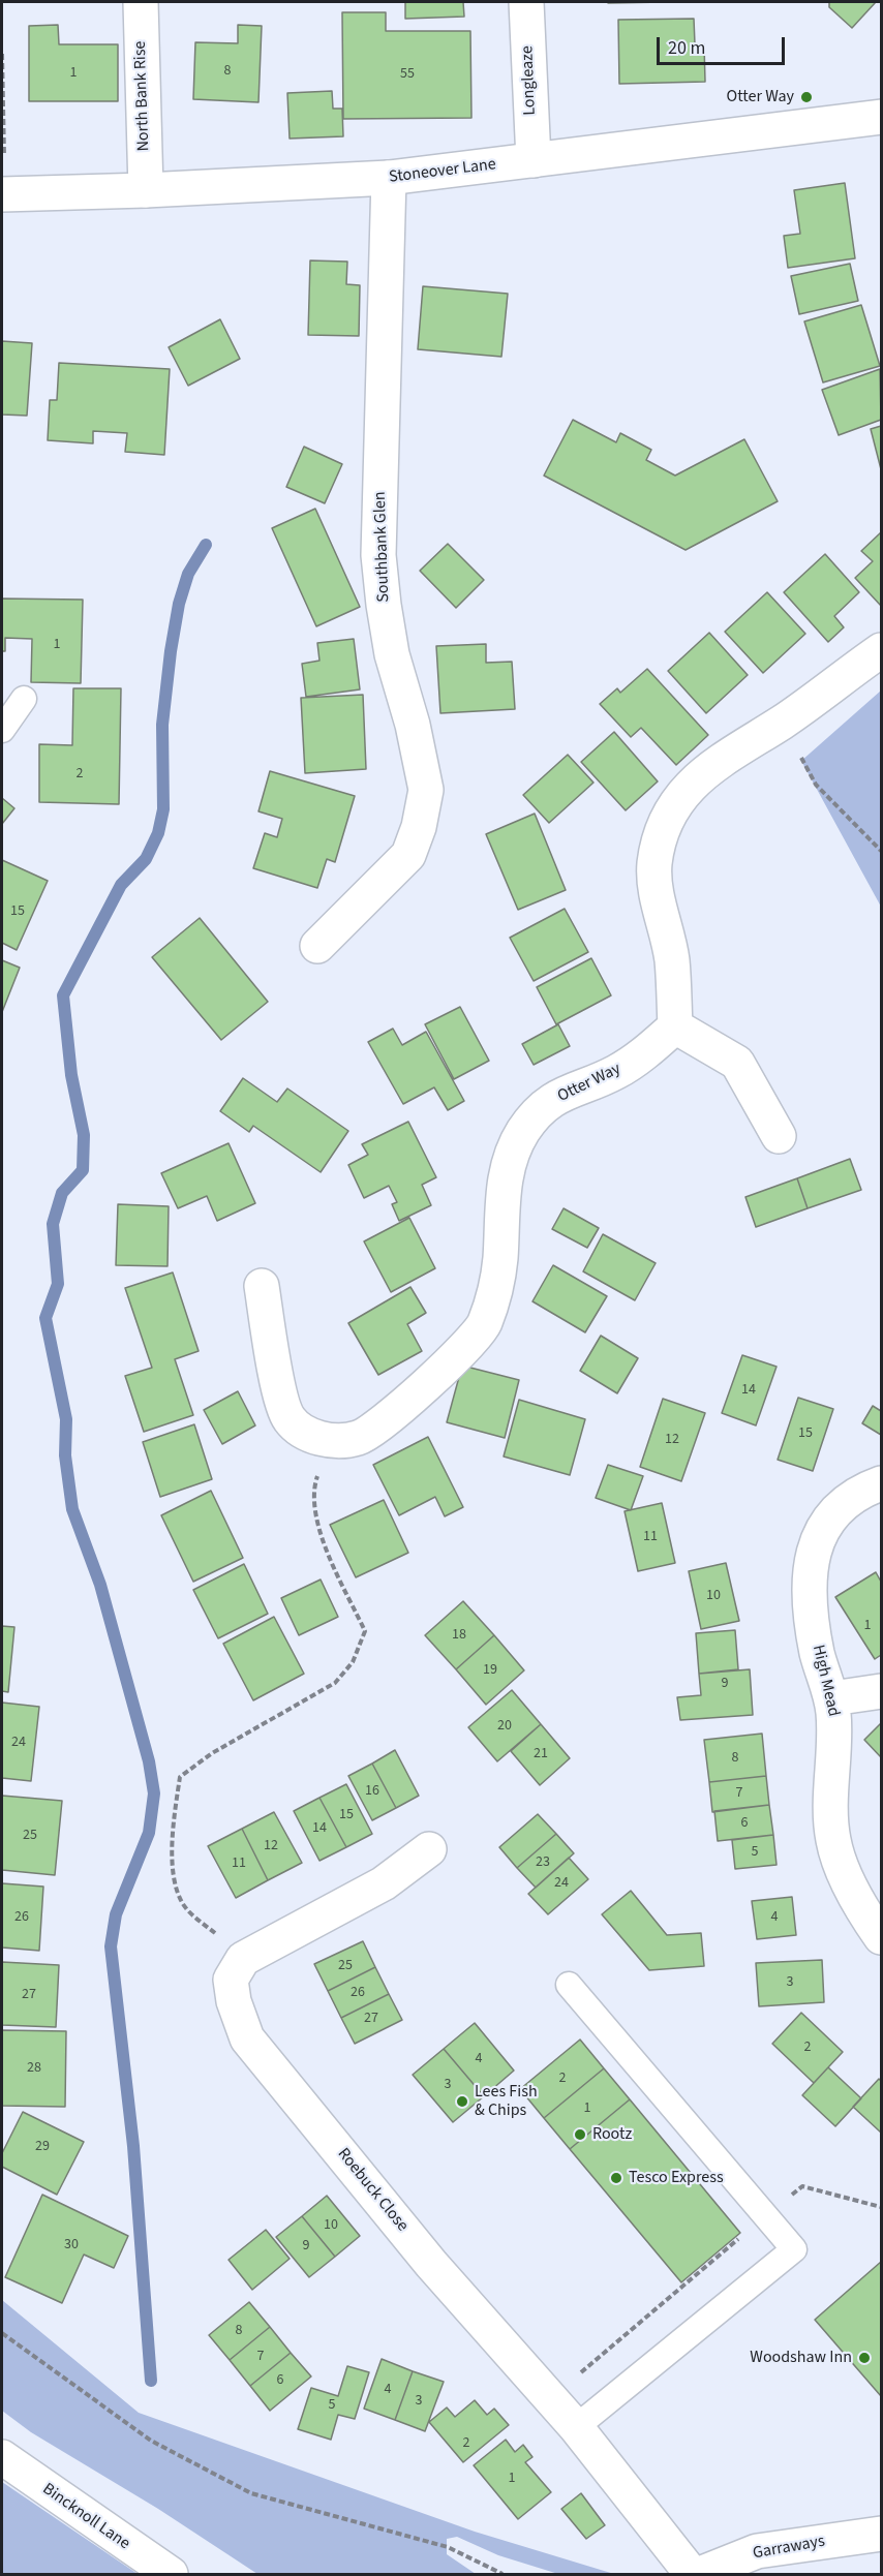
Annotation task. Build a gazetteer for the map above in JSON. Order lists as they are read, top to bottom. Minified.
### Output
{"streets":{"street":["Longleaze","North Bank Rise","Stoneover Lane","Southbank Glen","Otter Way","High Mead","Roebuck Close","Bincknoll Lane","Garraways"]},"crossings":[["Longleaze","Stoneover Lane"],["North Bank Rise","Stoneover Lane"],["Stoneover Lane","Southbank Glen"]],"places":["Otter Way","Lees Fish & Chips","Rootz","Tesco Express","Woodshaw Inn"],"house_numbers":["8","1","55","1","2","15","14","15","12","11","10","1","18","19","9","20","24","21","8","16","7","15","6","14","25","12","5","23","11","24","26","4","25","3","26","27","27","2","4","28","2","3","1","29","10","30","9","8","7","6","4","3","5","2","1"],"scale_bar":"20 m"}
